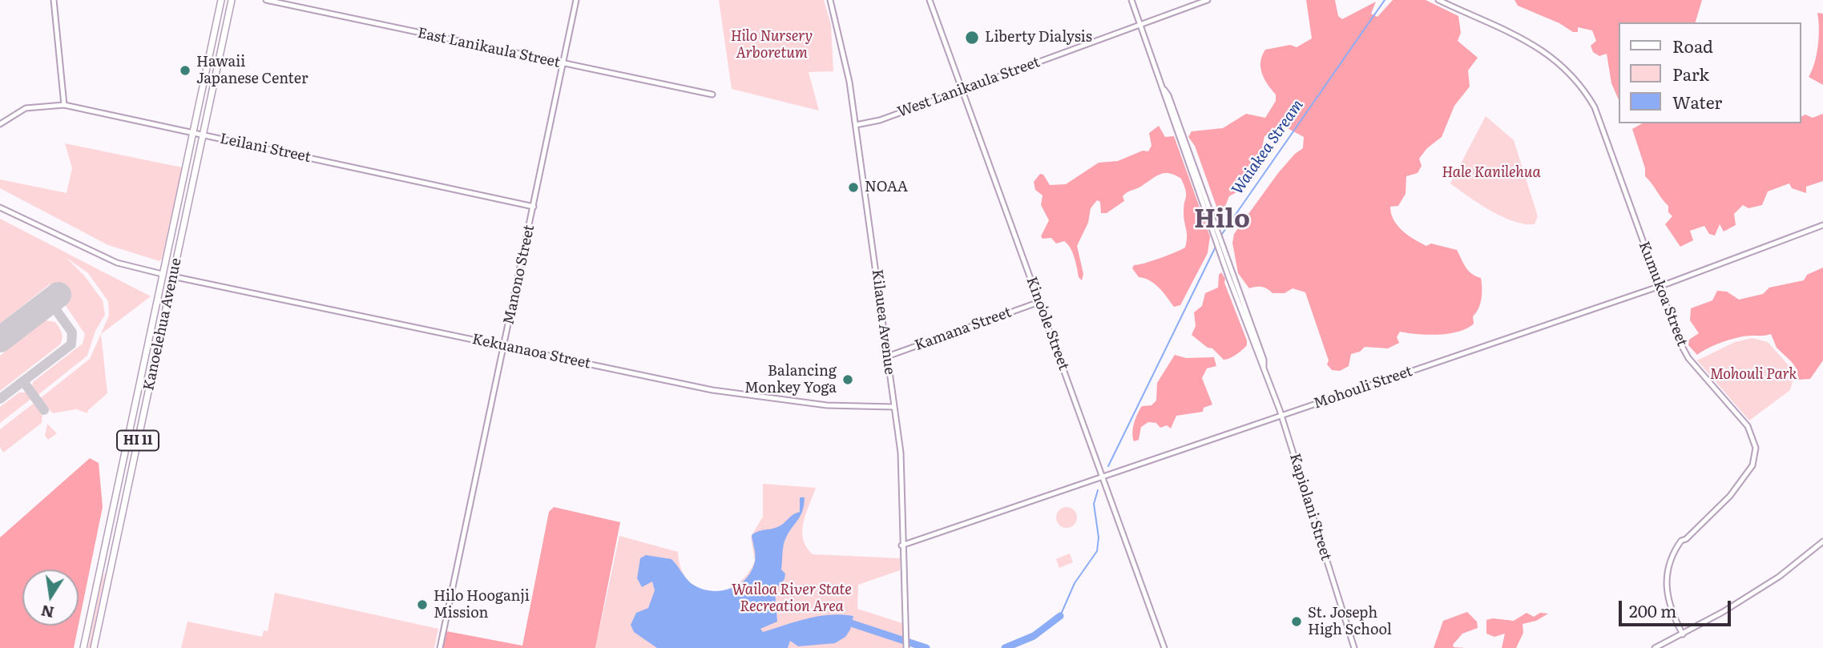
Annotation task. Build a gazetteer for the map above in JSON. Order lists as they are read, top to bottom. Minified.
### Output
{"streets":{"highway":["Kanoelehua Avenue","HI 11"],"street":["East Lanikaula Street","West Lanikaula Street","Leilani Street","Manono Street","Kumukoa Street","Kilauea Avenue","Kinoʻole Street","Kamana Street","Kekuanaoa Street","Mohouli Street","Kapiolani Street"]},"crossings":[["East Lanikaula Street","Manono Street"],["West Lanikaula Street","Kilauea Avenue"],["West Lanikaula Street","Kinoʻole Street"],["West Lanikaula Street","Kapiolani Street"],["Leilani Street","Manono Street"],["Leilani Street","Kanoelehua Avenue"],["Manono Street","Kekuanaoa Street"],["Kumukoa Street","Mohouli Street"],["Kilauea Avenue","Kamana Street"],["Kilauea Avenue","Kekuanaoa Street"],["Kilauea Avenue","Mohouli Street"],["Kinoʻole Street","Kamana Street"],["Kinoʻole Street","Mohouli Street"],["Kanoelehua Avenue","Kekuanaoa Street"],["Mohouli Street","Kapiolani Street"]],"districts":["Hilo"],"water":["Waiakea Stream"],"parks":["Hilo Nursery Arboretum","Hale Kanilehua","Mohouli Park","Wailoa River State Recreation Area"],"places":["Liberty Dialysis","Hawaii Japanese Center","NOAA","Balancing Monkey Yoga","Hilo Hooganji Mission","St. Joseph High School"],"legend":["Road","Park","Water"],"scale_bar":"200 m","north":"bottom"}
